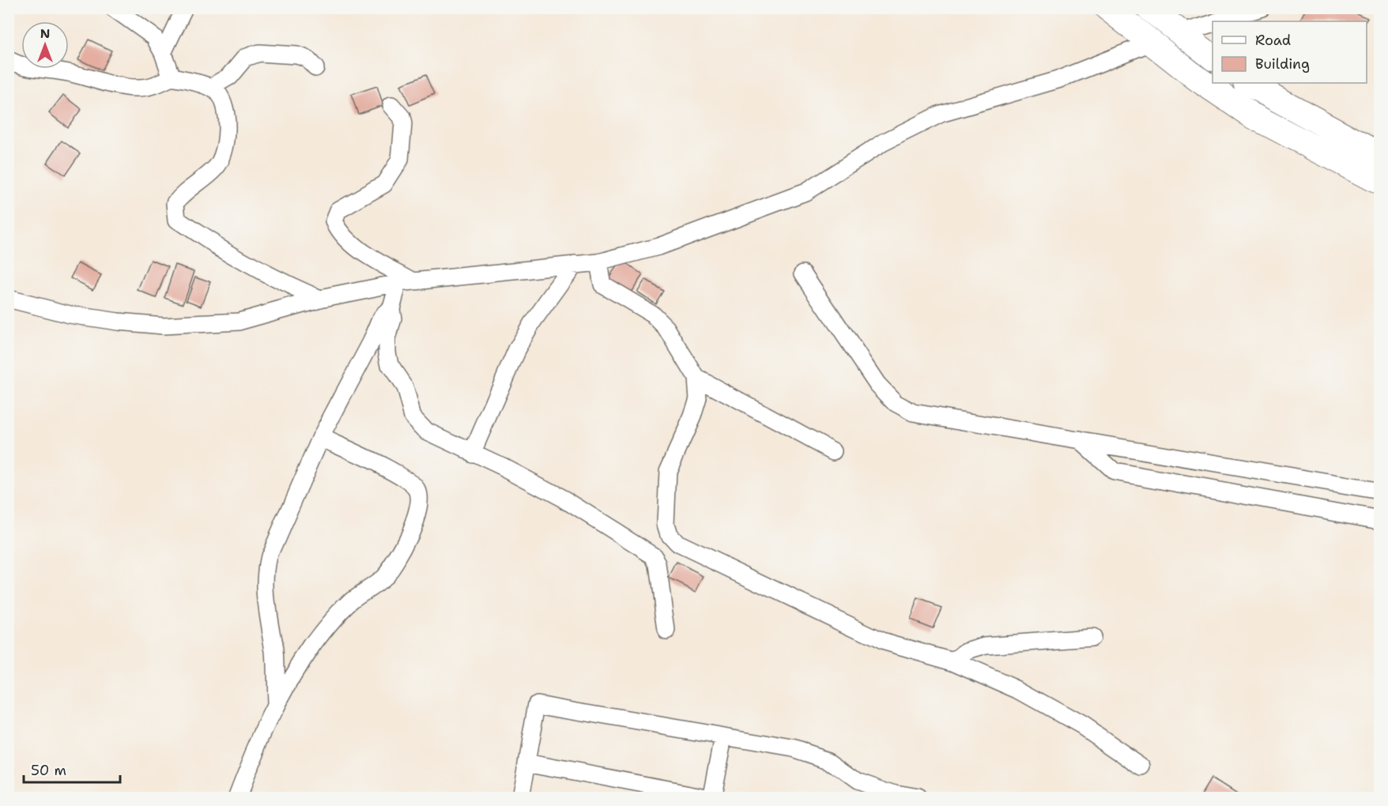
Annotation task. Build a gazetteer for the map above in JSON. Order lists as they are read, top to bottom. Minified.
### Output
{"legend":["Road","Building"],"scale_bar":"50 m","north":"top"}
